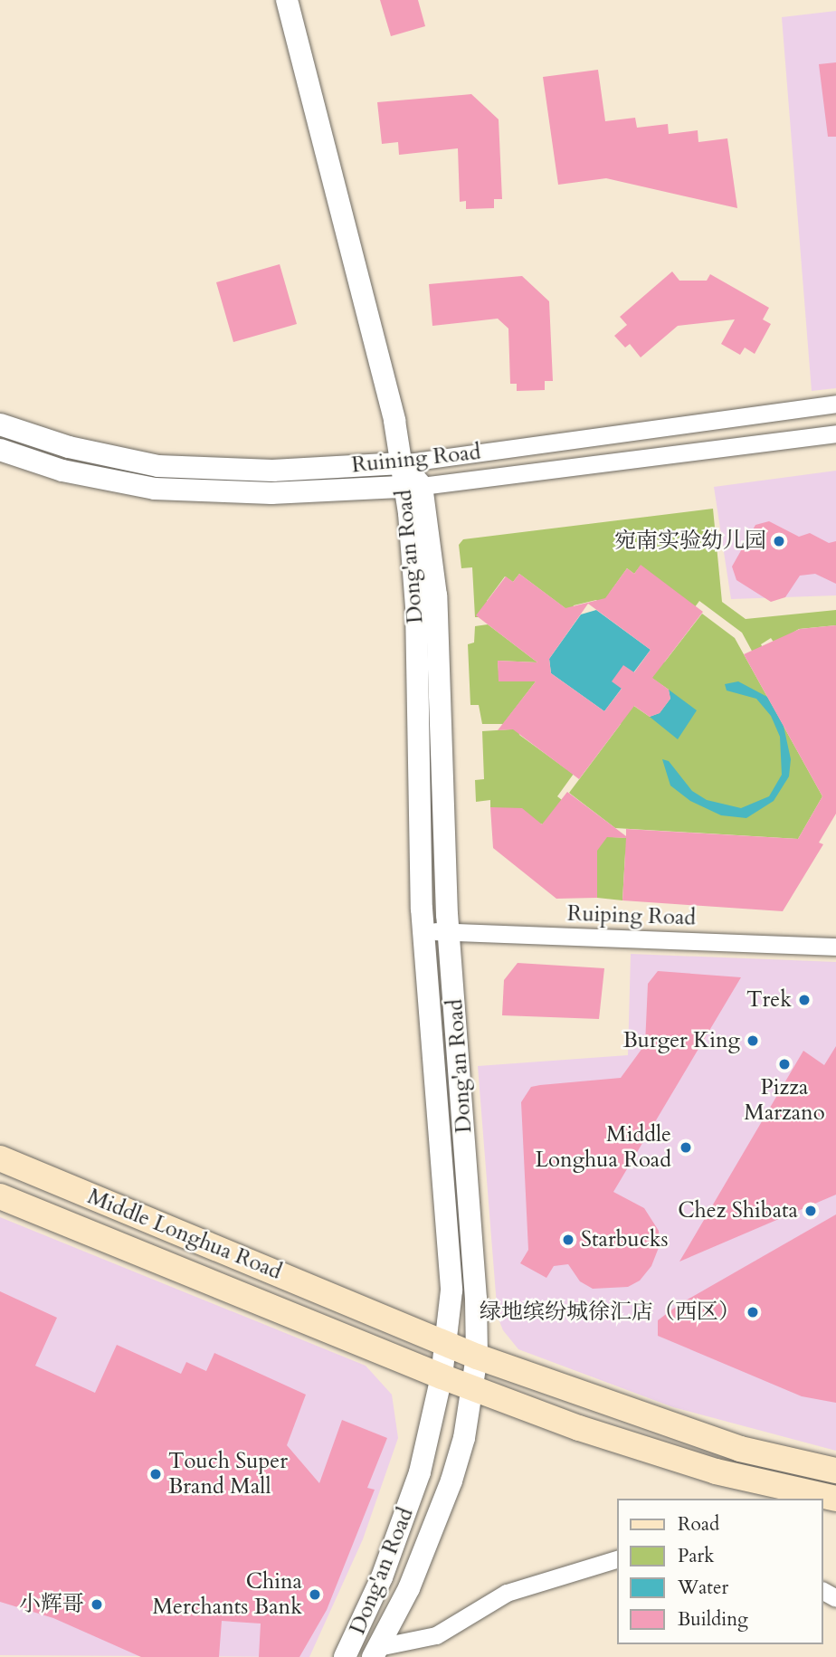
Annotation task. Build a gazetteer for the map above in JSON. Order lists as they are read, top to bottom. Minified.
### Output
{"streets":{"main road":["Middle Longhua Road"],"street":["Ruining Road","Dong'an Road","Ruiping Road"]},"crossings":[["Ruining Road","Dong'an Road"],["Dong'an Road","Ruiping Road"],["Dong'an Road","Middle Longhua Road"]],"places":["宛南实验幼儿园","Trek","Burger King","Pizza Marzano","Middle Longhua Road","Chez Shibata","Starbucks","绿地缤纷城徐汇店（西区）","Touch Super Brand Mall","China Merchants Bank","小辉哥"],"legend":["Road","Park","Water","Building"]}
